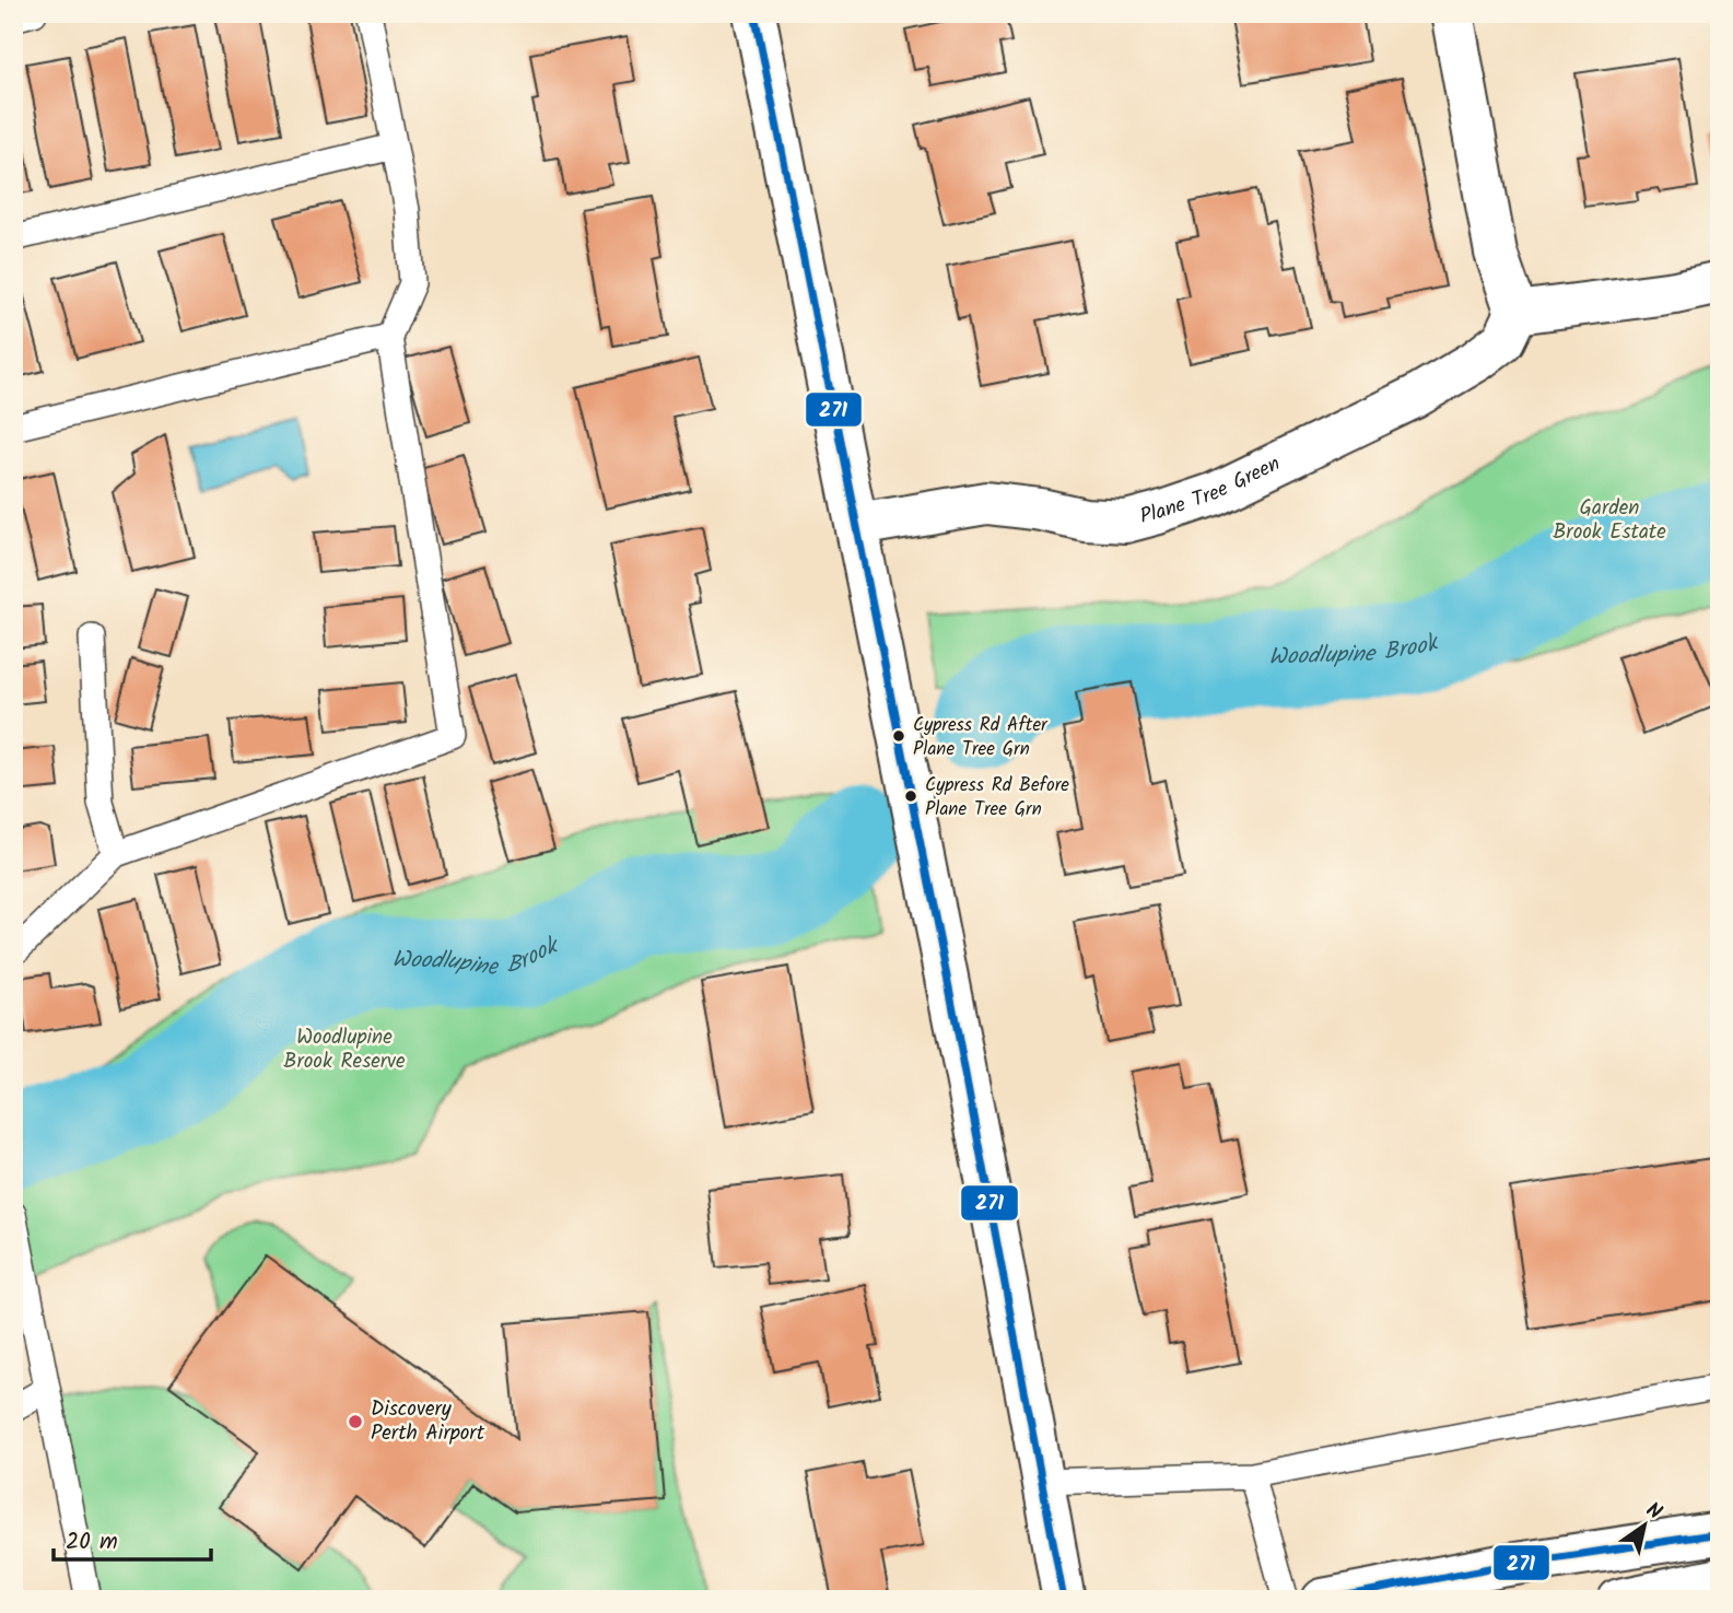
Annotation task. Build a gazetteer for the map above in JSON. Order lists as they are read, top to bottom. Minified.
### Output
{"streets":{"street":["Plane Tree Green"]},"water":["Woodlupine Brook"],"parks":["Garden Brook Estate","Woodlupine Brook Reserve"],"places":["Cypress Rd After Plane Tree Grn","Cypress Rd Before Plane Tree Grn","Discovery Perth Airport"],"lines":["transit line 271"],"scale_bar":"20 m","north":"top right"}
